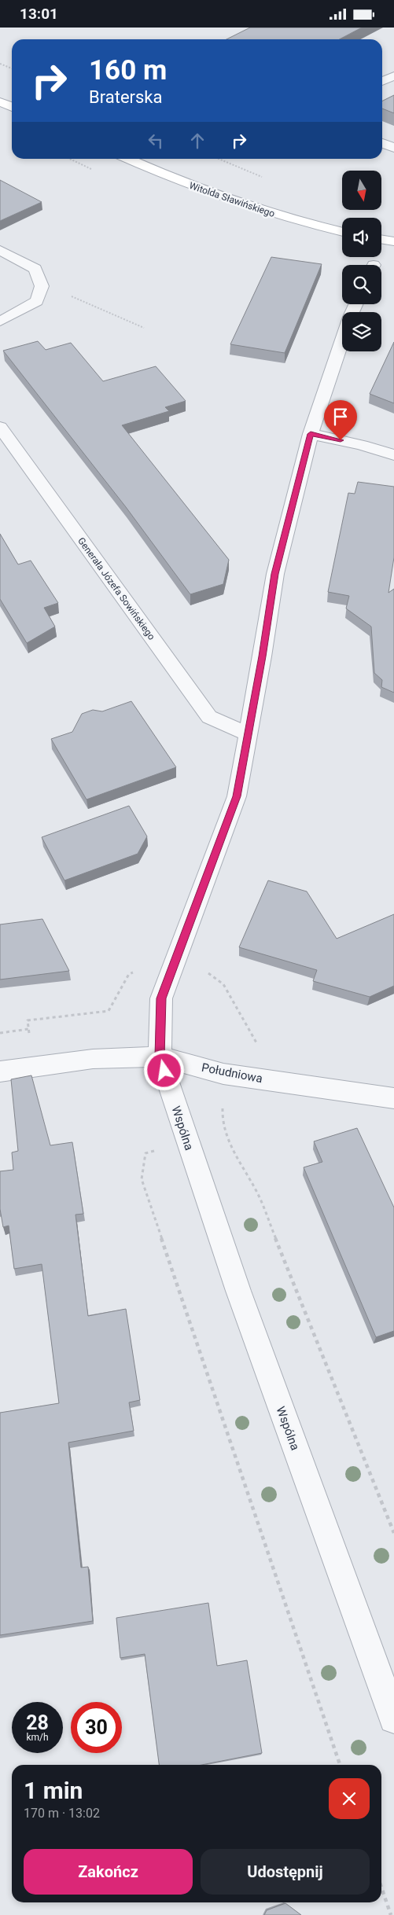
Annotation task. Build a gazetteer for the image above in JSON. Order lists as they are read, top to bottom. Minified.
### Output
{"streets":{"main road":["Witolda Sławińskiego"],"street":["Generała Józefa Sowińskiego","Południowa","Wspólna"]},"crossings":[["Generała Józefa Sowińskiego","Wspólna"],["Południowa","Wspólna"]],"north":"bottom","page":{"status":"13:01","turn":["160 m","Braterska"],"speed":"28 km/h","limit":"30","heading":["1 min","170 m · 13:02"],"buttons":["Zakończ","Udostępnij"]}}
